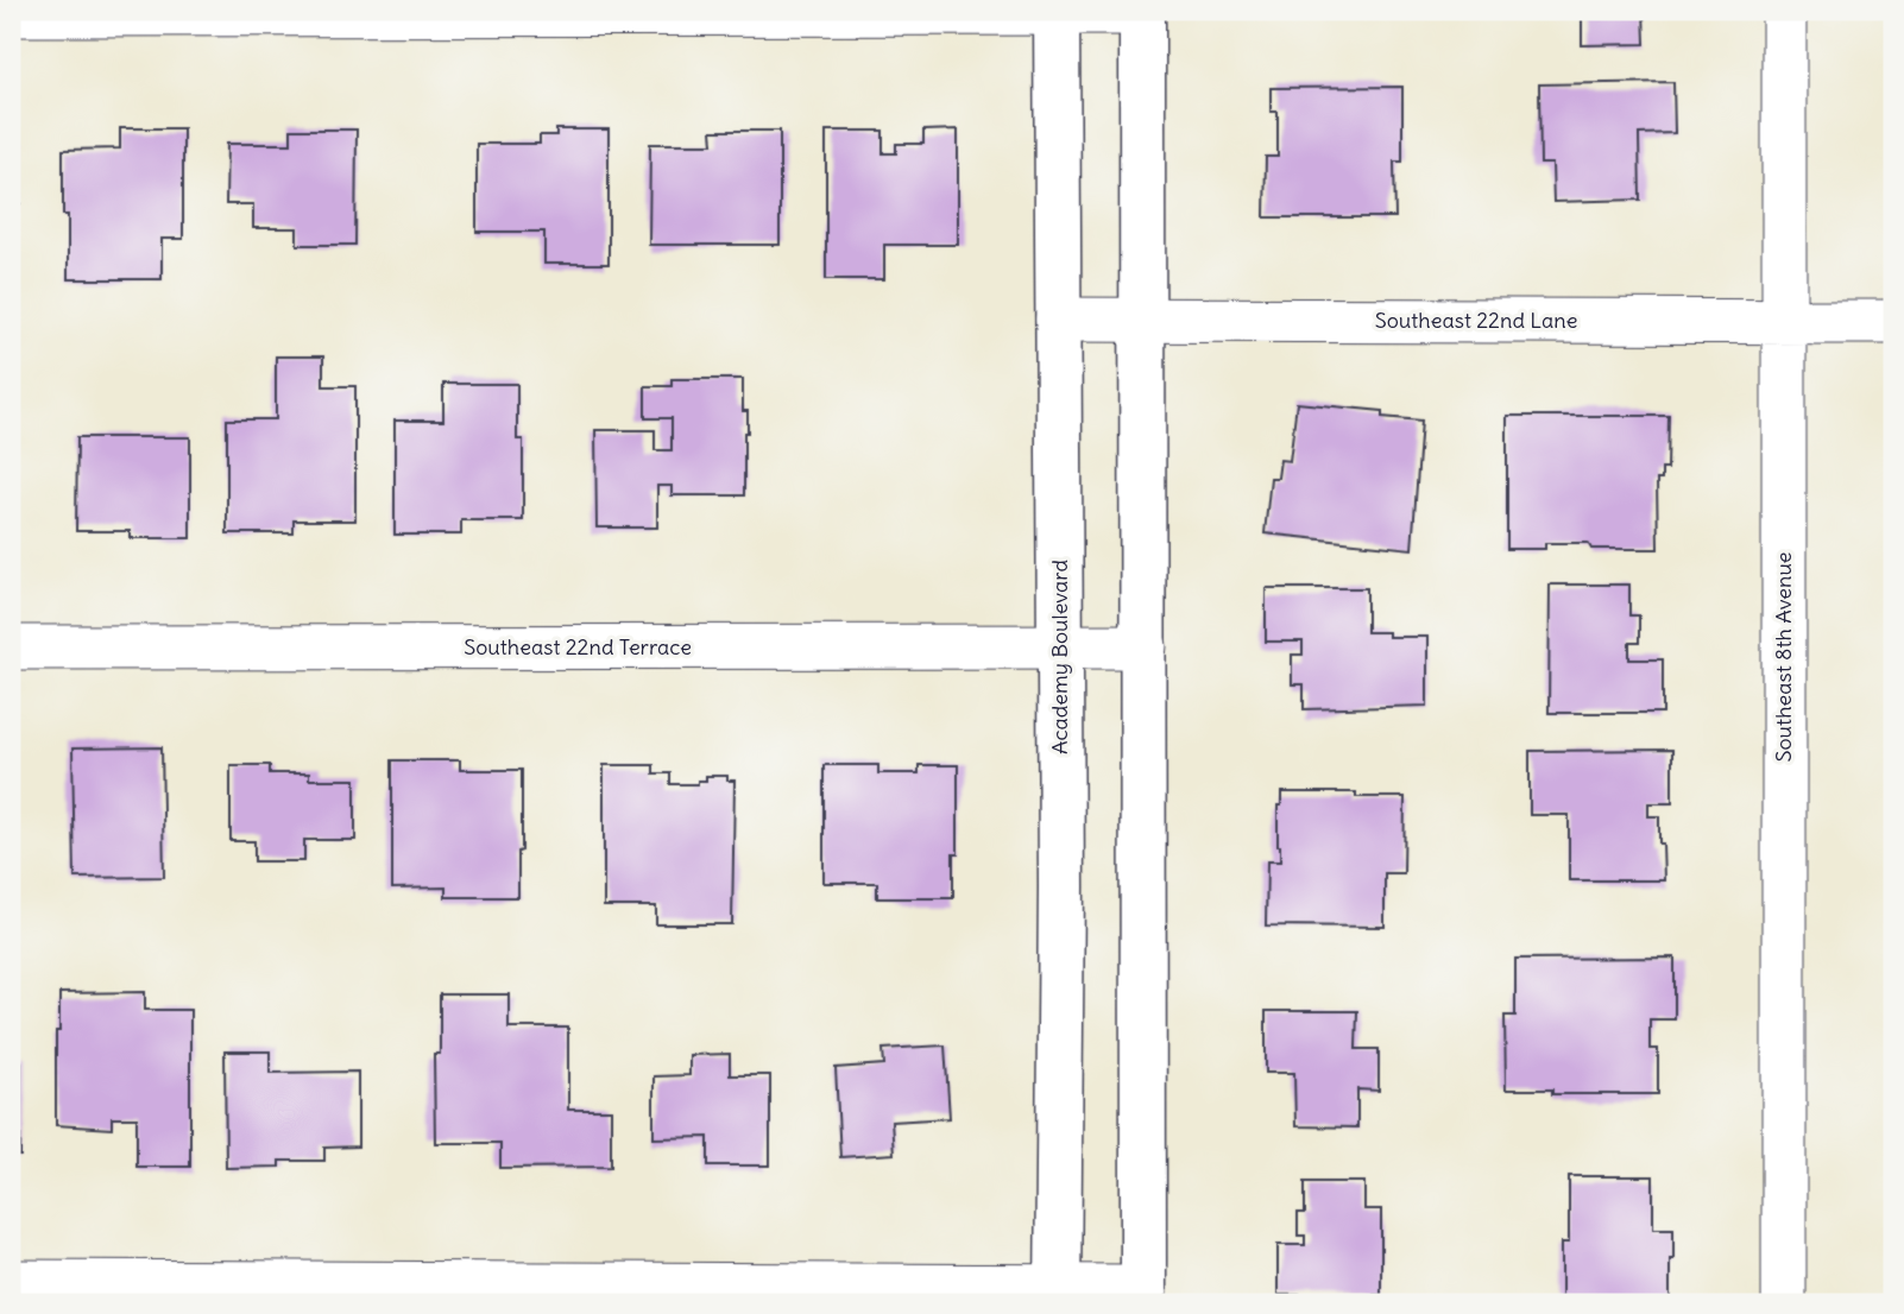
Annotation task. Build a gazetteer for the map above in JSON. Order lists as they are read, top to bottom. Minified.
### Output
{"streets":{"street":["Southeast 22nd Lane","Southeast 22nd Terrace","Academy Boulevard","Southeast 8th Avenue"]},"crossings":[["Southeast 22nd Lane","Academy Boulevard"],["Southeast 22nd Lane","Southeast 8th Avenue"],["Southeast 22nd Terrace","Academy Boulevard"]]}
